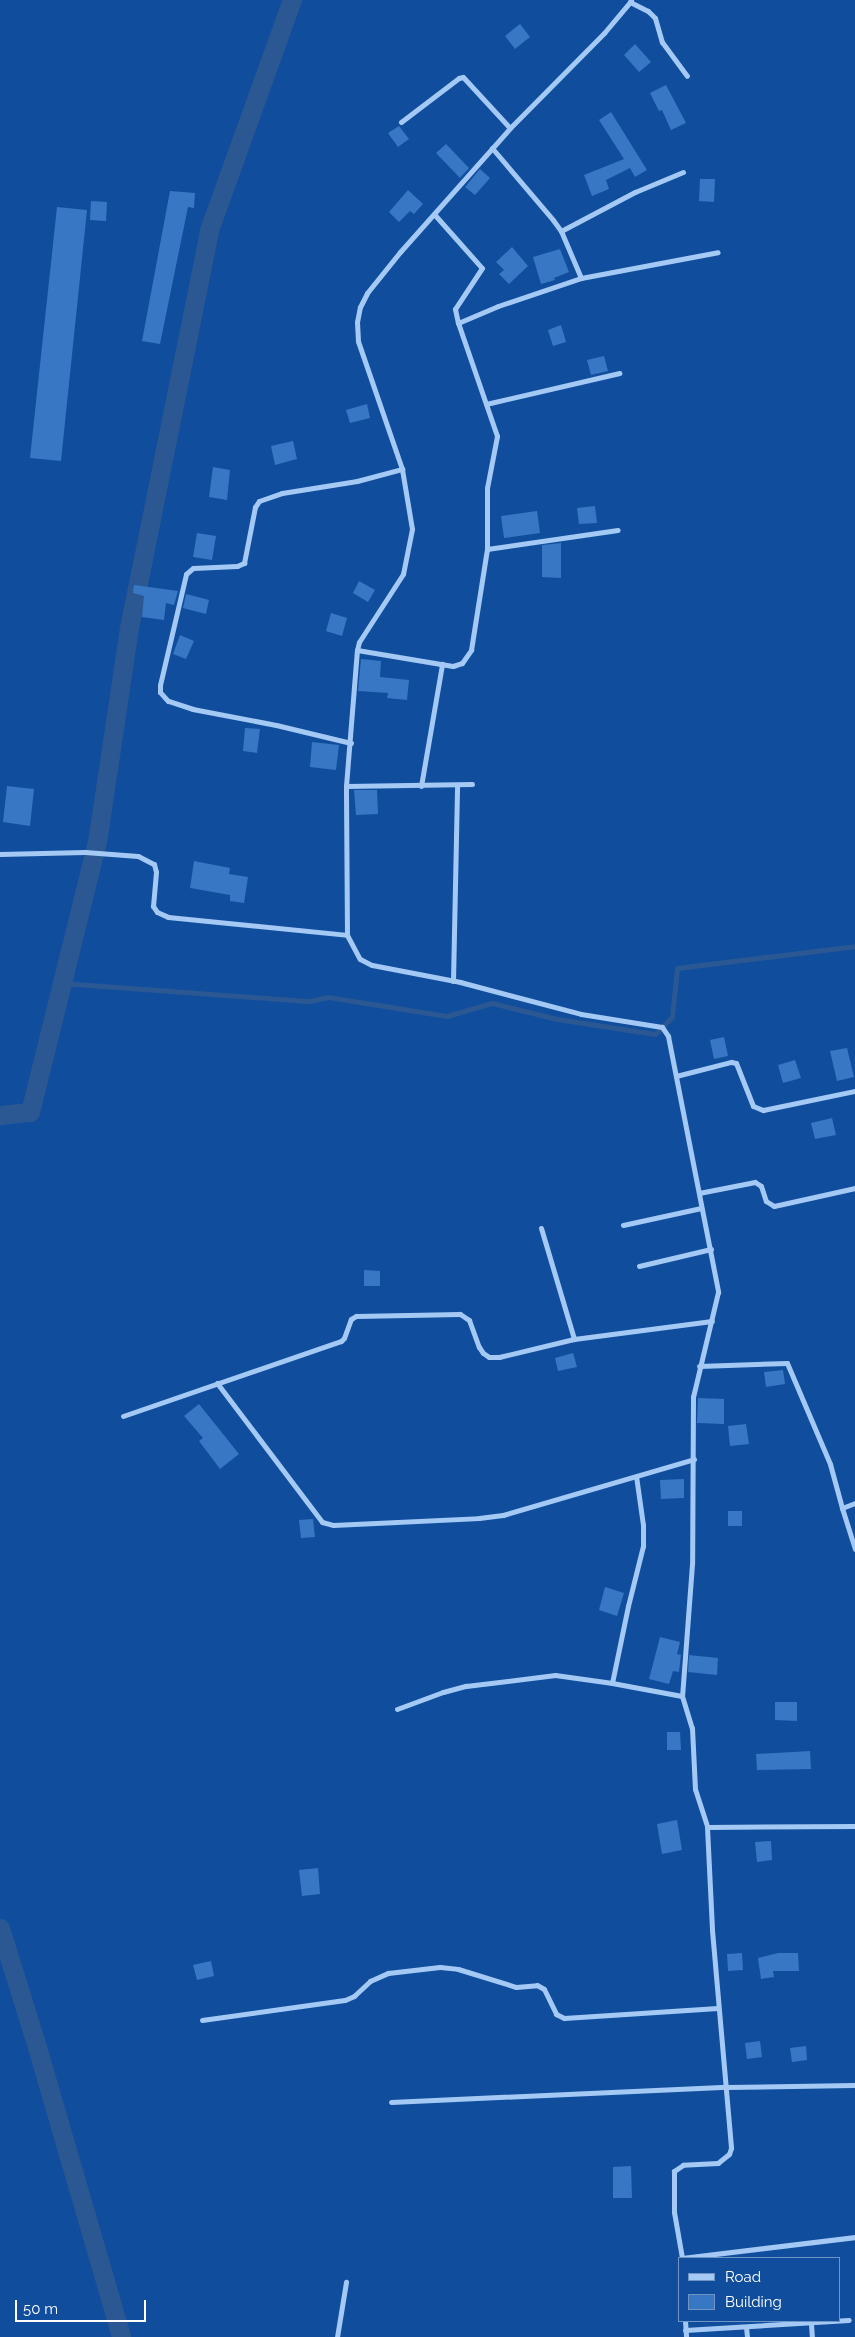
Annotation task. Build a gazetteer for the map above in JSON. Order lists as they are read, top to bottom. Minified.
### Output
{"legend":["Road","Building"],"scale_bar":"50 m"}
